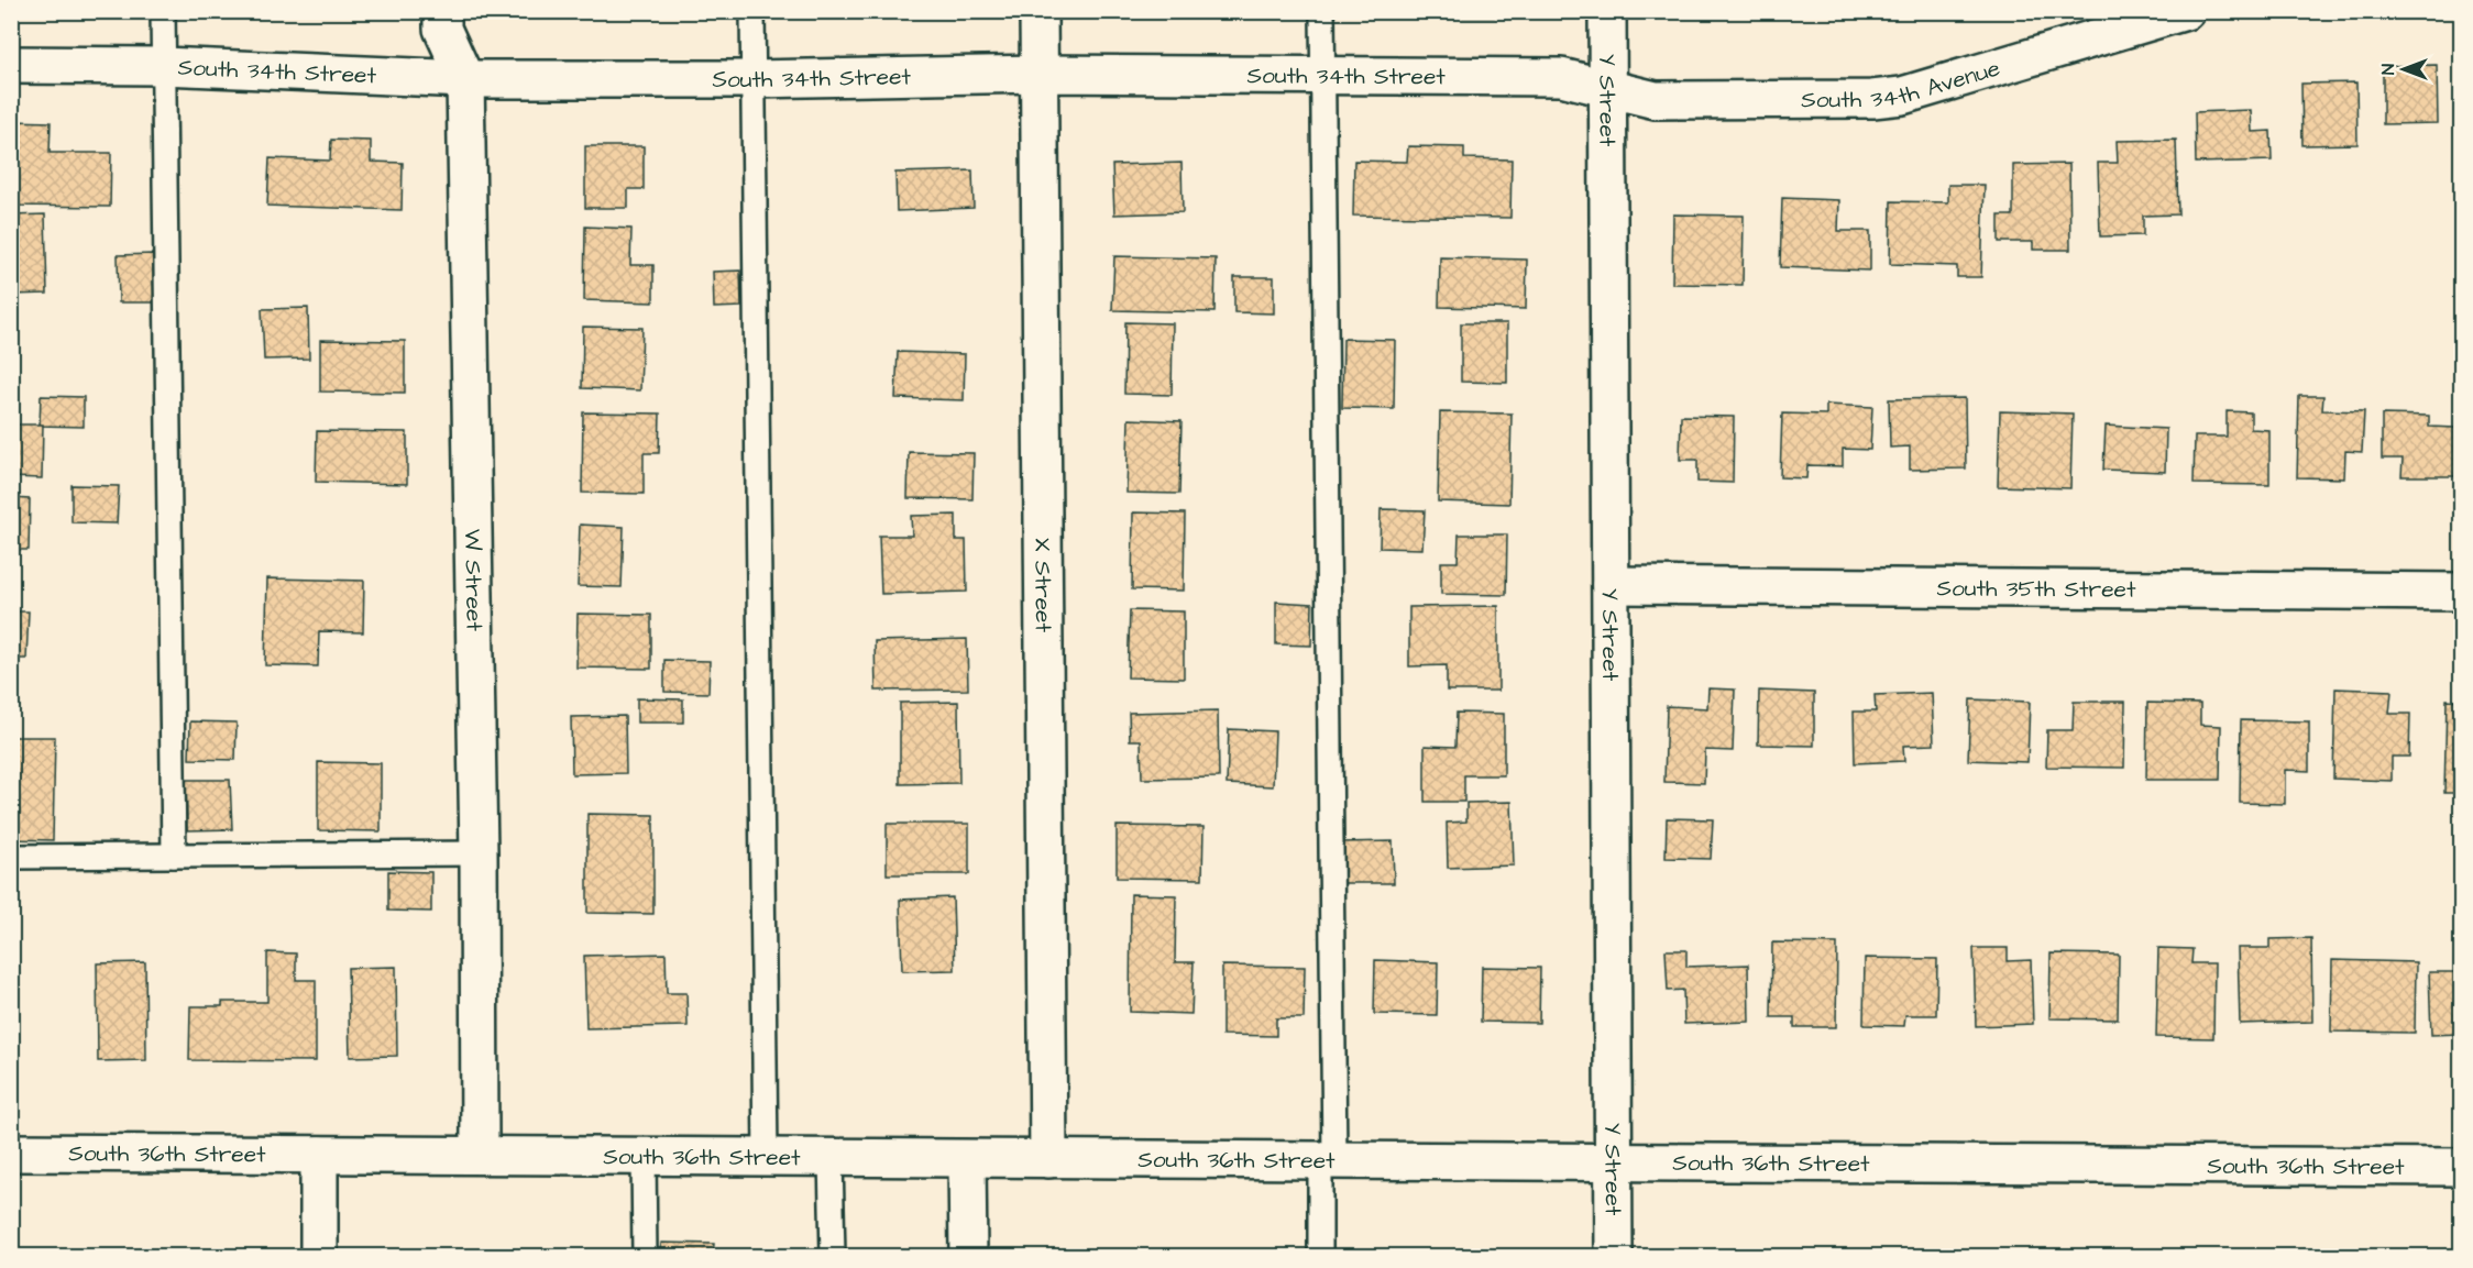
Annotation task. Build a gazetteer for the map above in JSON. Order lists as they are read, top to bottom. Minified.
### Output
{"streets":{"street":["South 34th Street","South 34th Avenue","Y Street","W Street","X Street","South 35th Street","South 36th Street"]},"crossings":[["South 34th Street","South 34th Avenue"],["South 34th Street","Y Street"],["South 34th Street","W Street"],["South 34th Street","X Street"],["South 34th Avenue","Y Street"],["Y Street","South 35th Street"],["Y Street","South 36th Street"],["W Street","South 36th Street"],["X Street","South 36th Street"]],"north":"left"}
